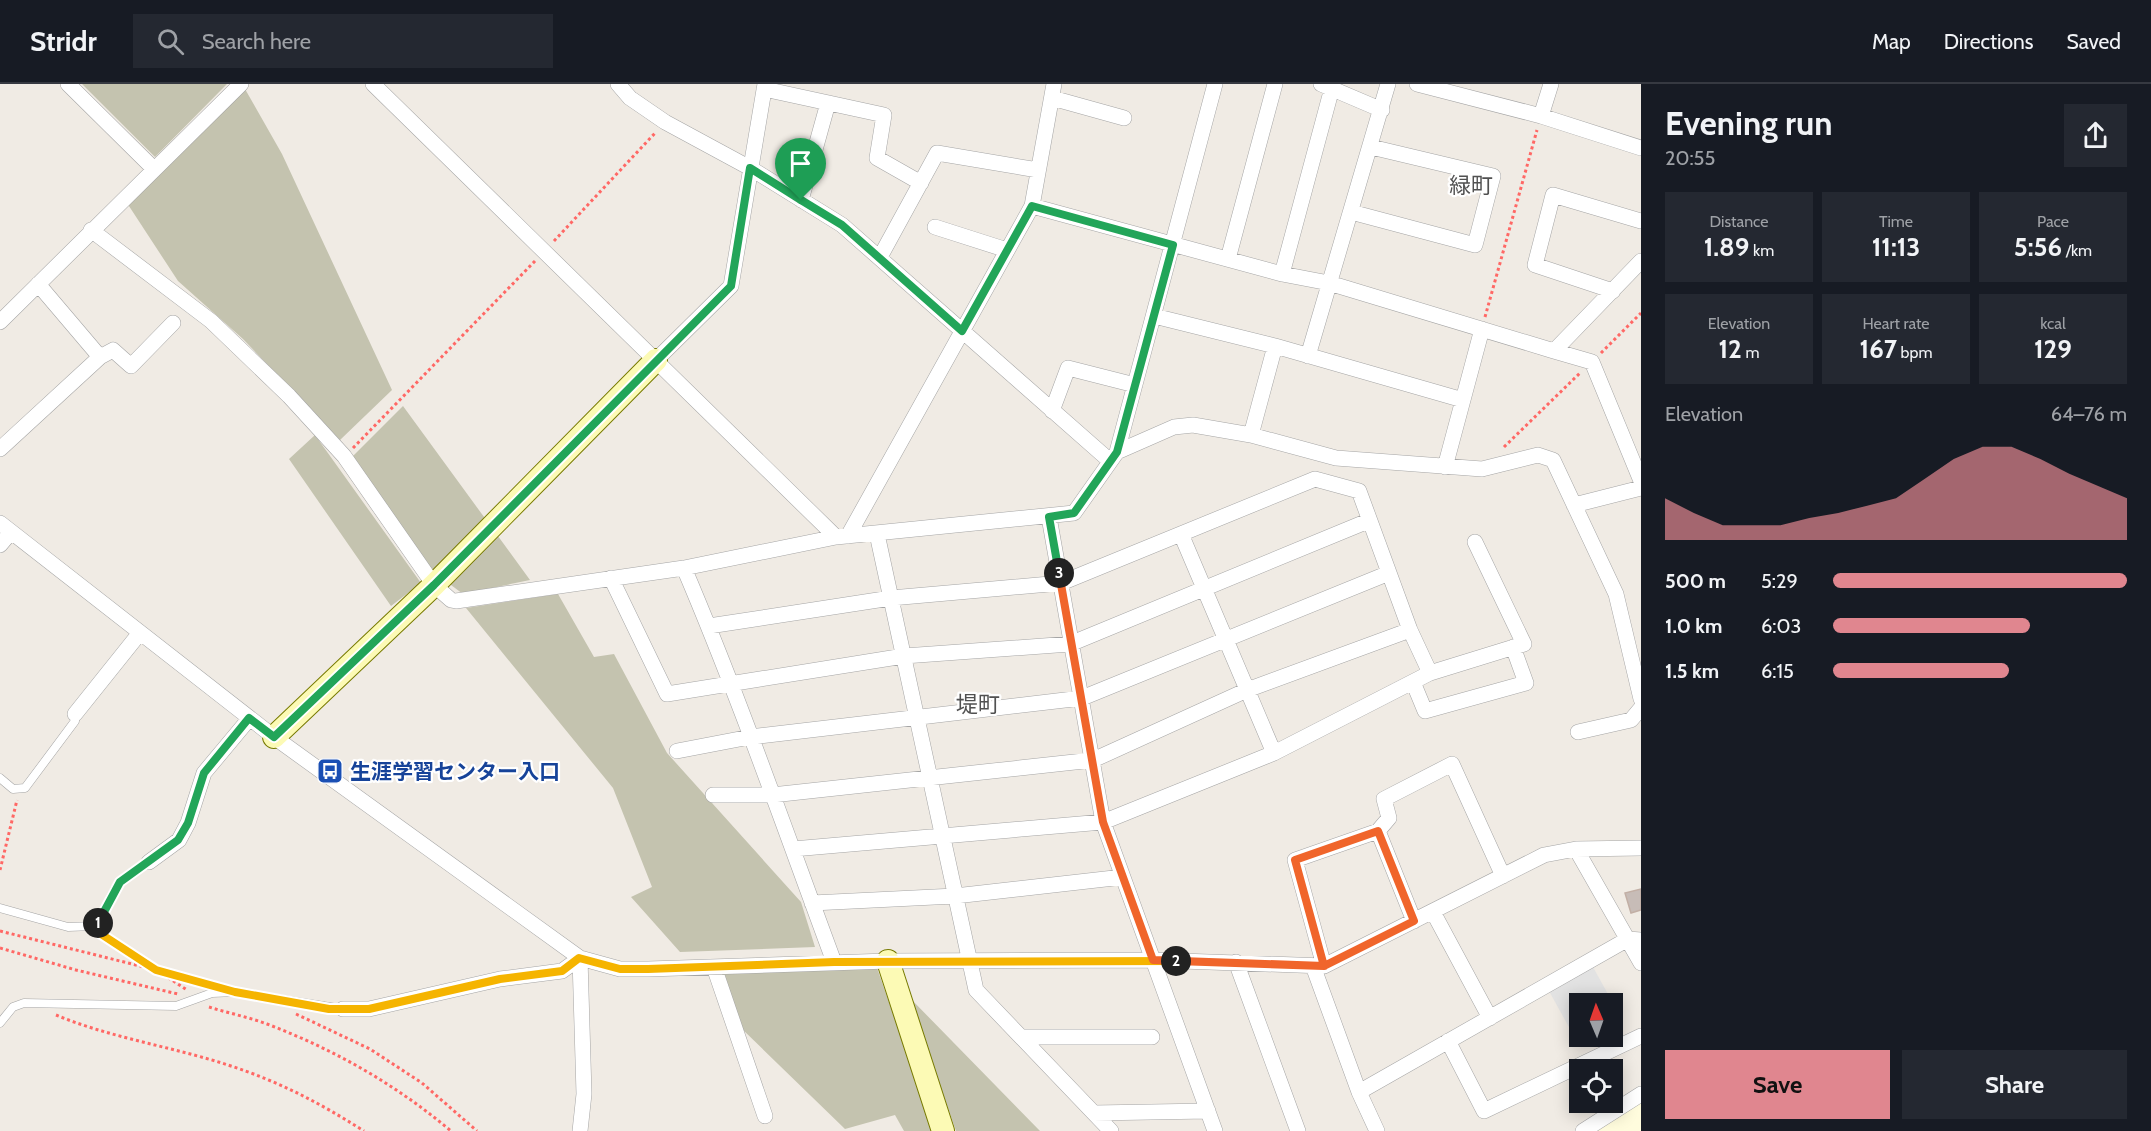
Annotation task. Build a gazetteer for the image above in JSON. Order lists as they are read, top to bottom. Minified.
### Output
{"districts":["緑町","堤町"],"places":{"bus stop":["生涯学習センター入口"]},"north":"top","page":{"header":"Stridr","search":"Search here","nav":["Map","Directions","Saved"],"heading":["Evening run","20:55"],"stats":[["Distance","1.89 km"],["Time","11:13"],["Pace","5:56 /km"],["Elevation","12 m"],["Heart rate","167 bpm"],["kcal","129"]],"chart":["Elevation","64–76 m"],"pins":["3","1","2"],"list":[{"name":"500 m","note":"5:29"},{"name":"1.0 km","note":"6:03"},{"name":"1.5 km","note":"6:15"}],"buttons":["Save","Share"]}}
